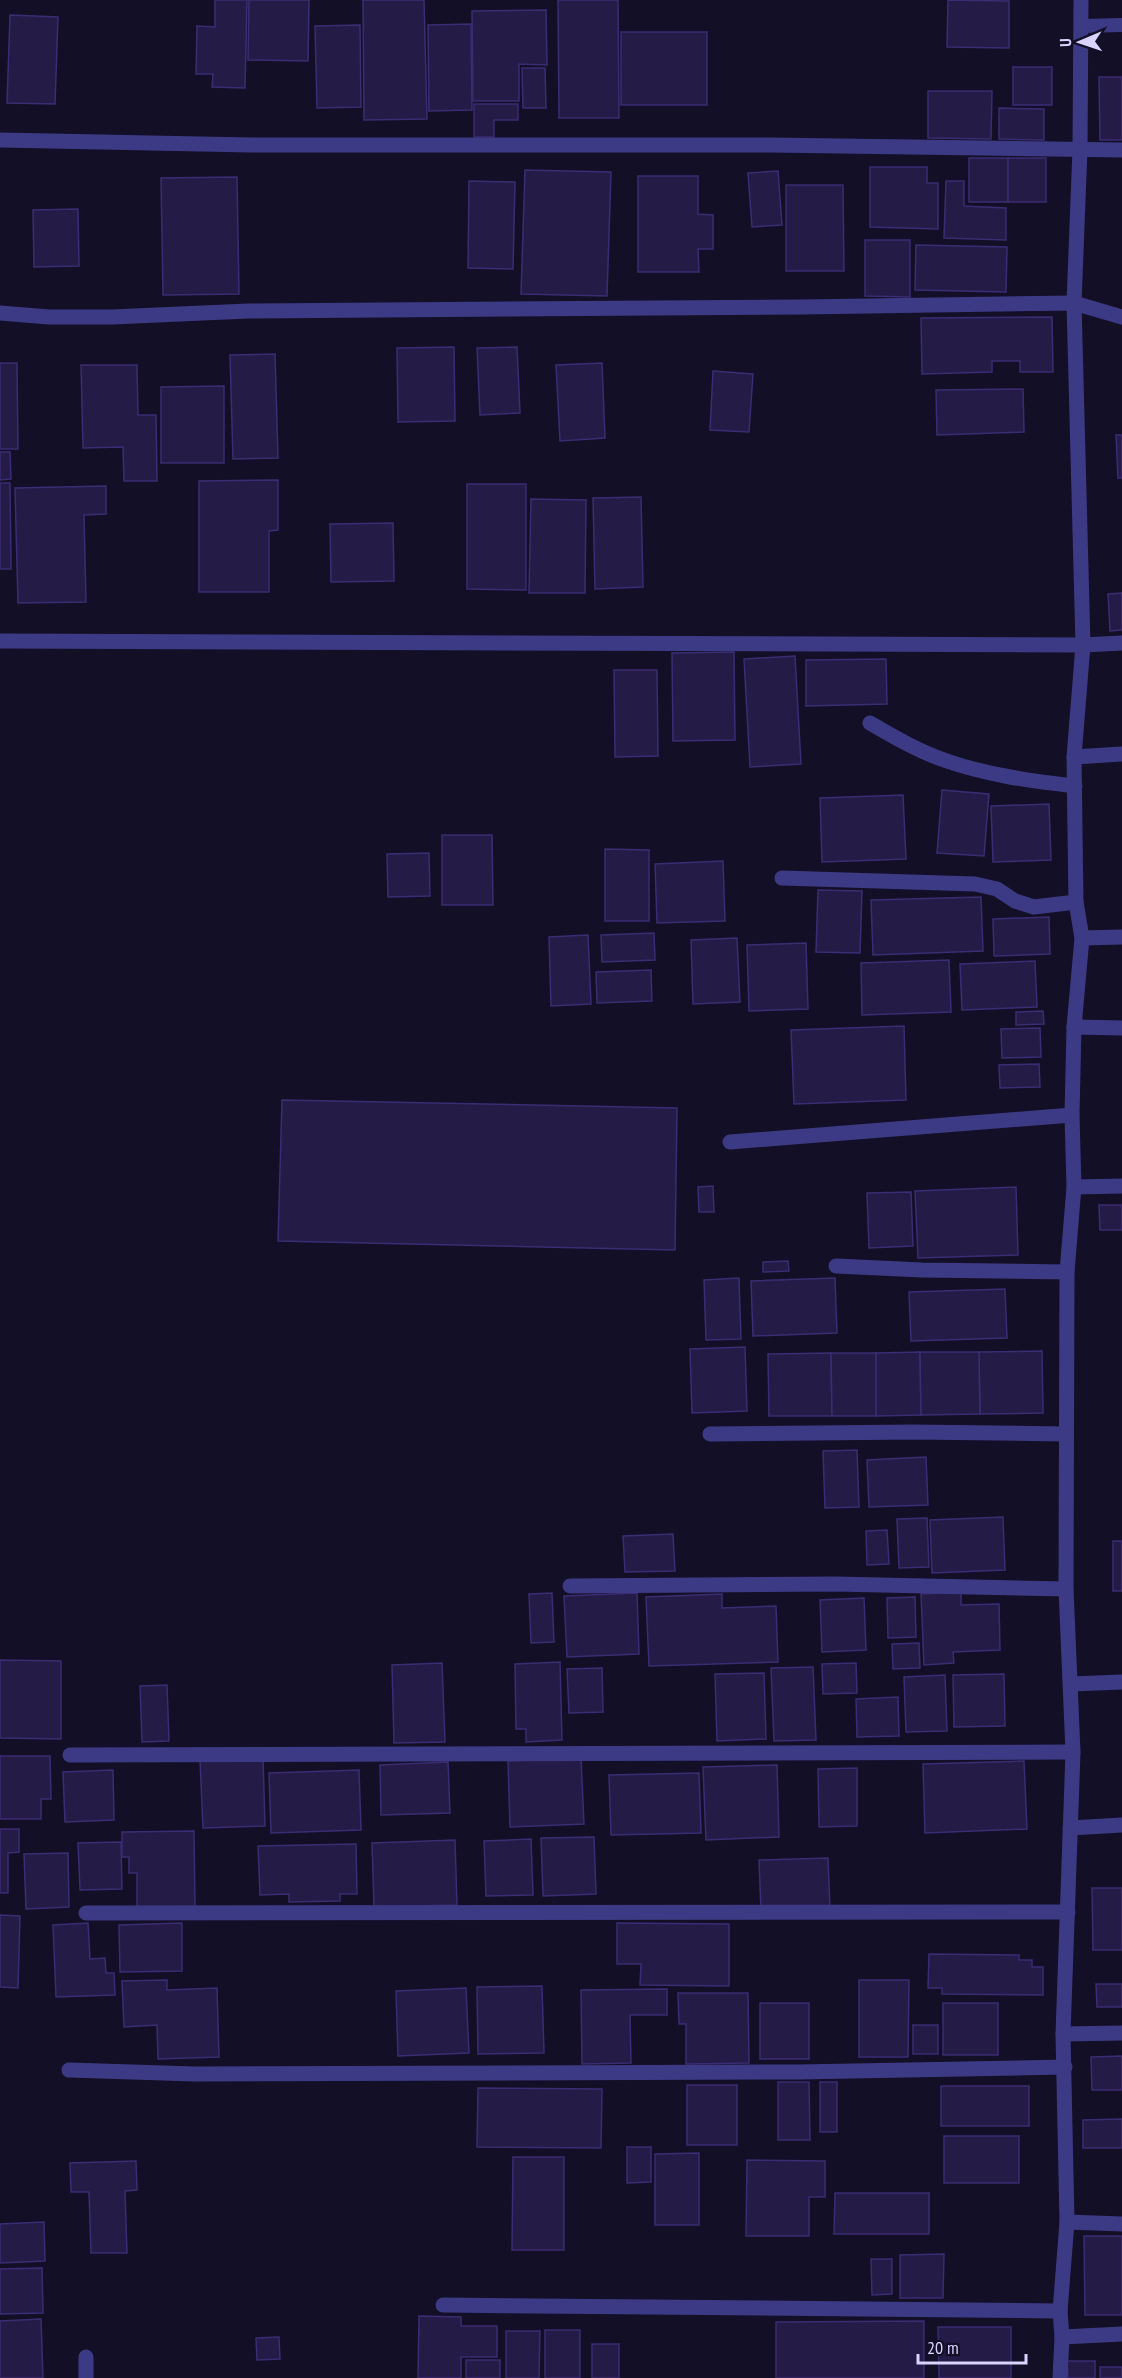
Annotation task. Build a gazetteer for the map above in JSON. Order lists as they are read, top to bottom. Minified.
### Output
{"scale_bar":"20 m","north":"left"}
